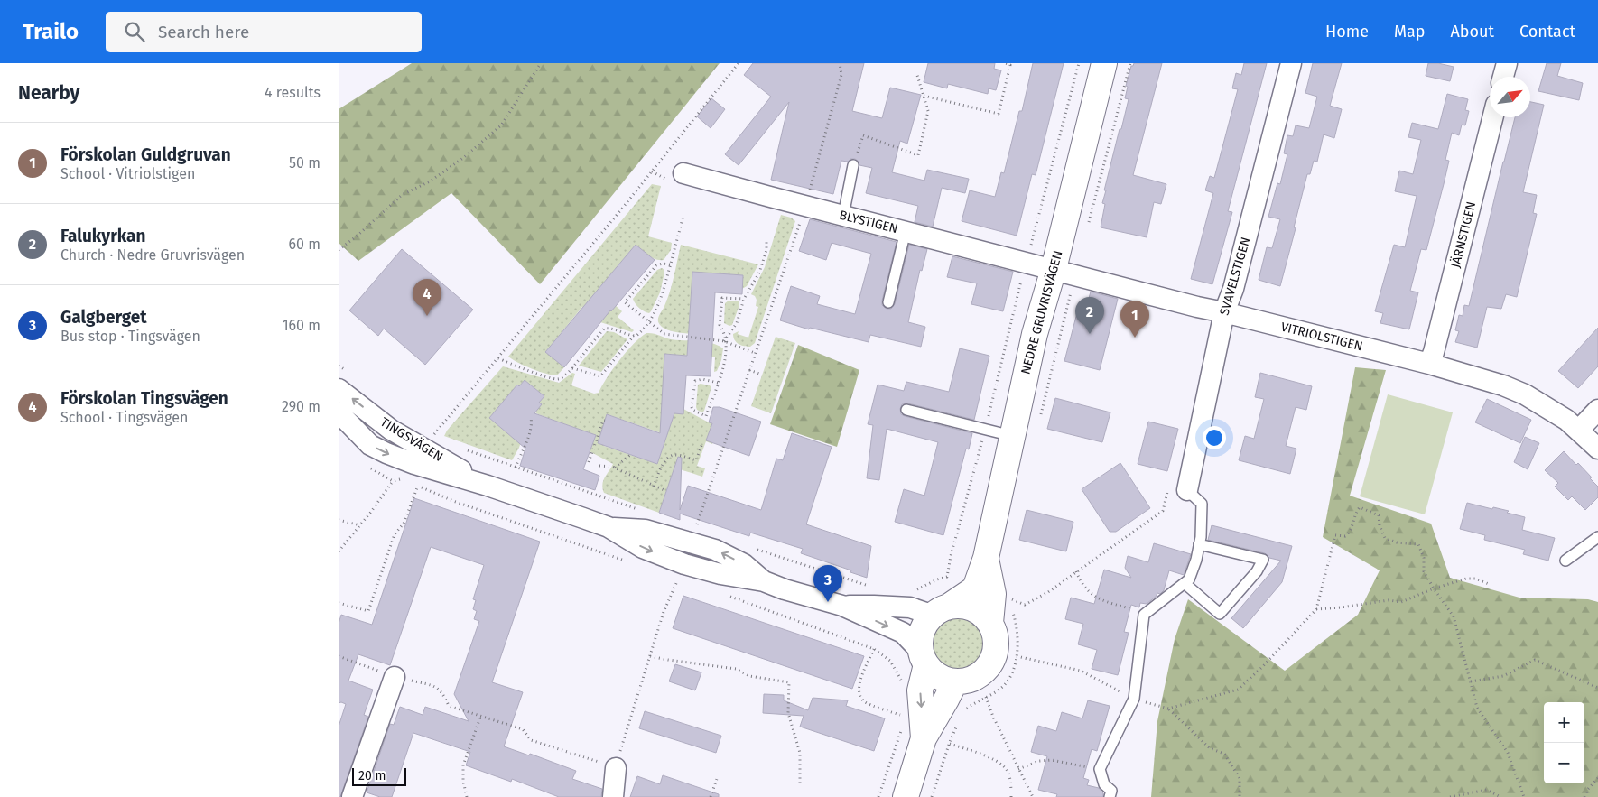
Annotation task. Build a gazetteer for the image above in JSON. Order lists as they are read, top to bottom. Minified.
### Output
{"streets":{"street":["BLYSTIGEN","JÄRNSTIGEN","SVAVELSTIGEN","NEDRE GRUVRISVÄGEN","VITRIOLSTIGEN","TINGSVÄGEN"]},"crossings":[["BLYSTIGEN","NEDRE GRUVRISVÄGEN"],["BLYSTIGEN","VITRIOLSTIGEN"],["JÄRNSTIGEN","VITRIOLSTIGEN"],["SVAVELSTIGEN","VITRIOLSTIGEN"],["NEDRE GRUVRISVÄGEN","VITRIOLSTIGEN"],["NEDRE GRUVRISVÄGEN","TINGSVÄGEN"]],"scale_bar":"20 m","north":"top right","page":{"header":"Trailo","search":"Search here","nav":["Home","Map","About","Contact"],"heading":["Nearby","4 results"],"list":[{"mark":"1","name":"Förskolan Guldgruvan","note":"School · Vitriolstigen","value":"50 m"},{"mark":"2","name":"Falukyrkan","note":"Church · Nedre Gruvrisvägen","value":"60 m"},{"mark":"3","name":"Galgberget","note":"Bus stop · Tingsvägen","value":"160 m"},{"mark":"4","name":"Förskolan Tingsvägen","note":"School · Tingsvägen","value":"290 m"}],"pins":["4","2","1","3"],"map_buttons":["+","−"],"scale":"20 m"}}
